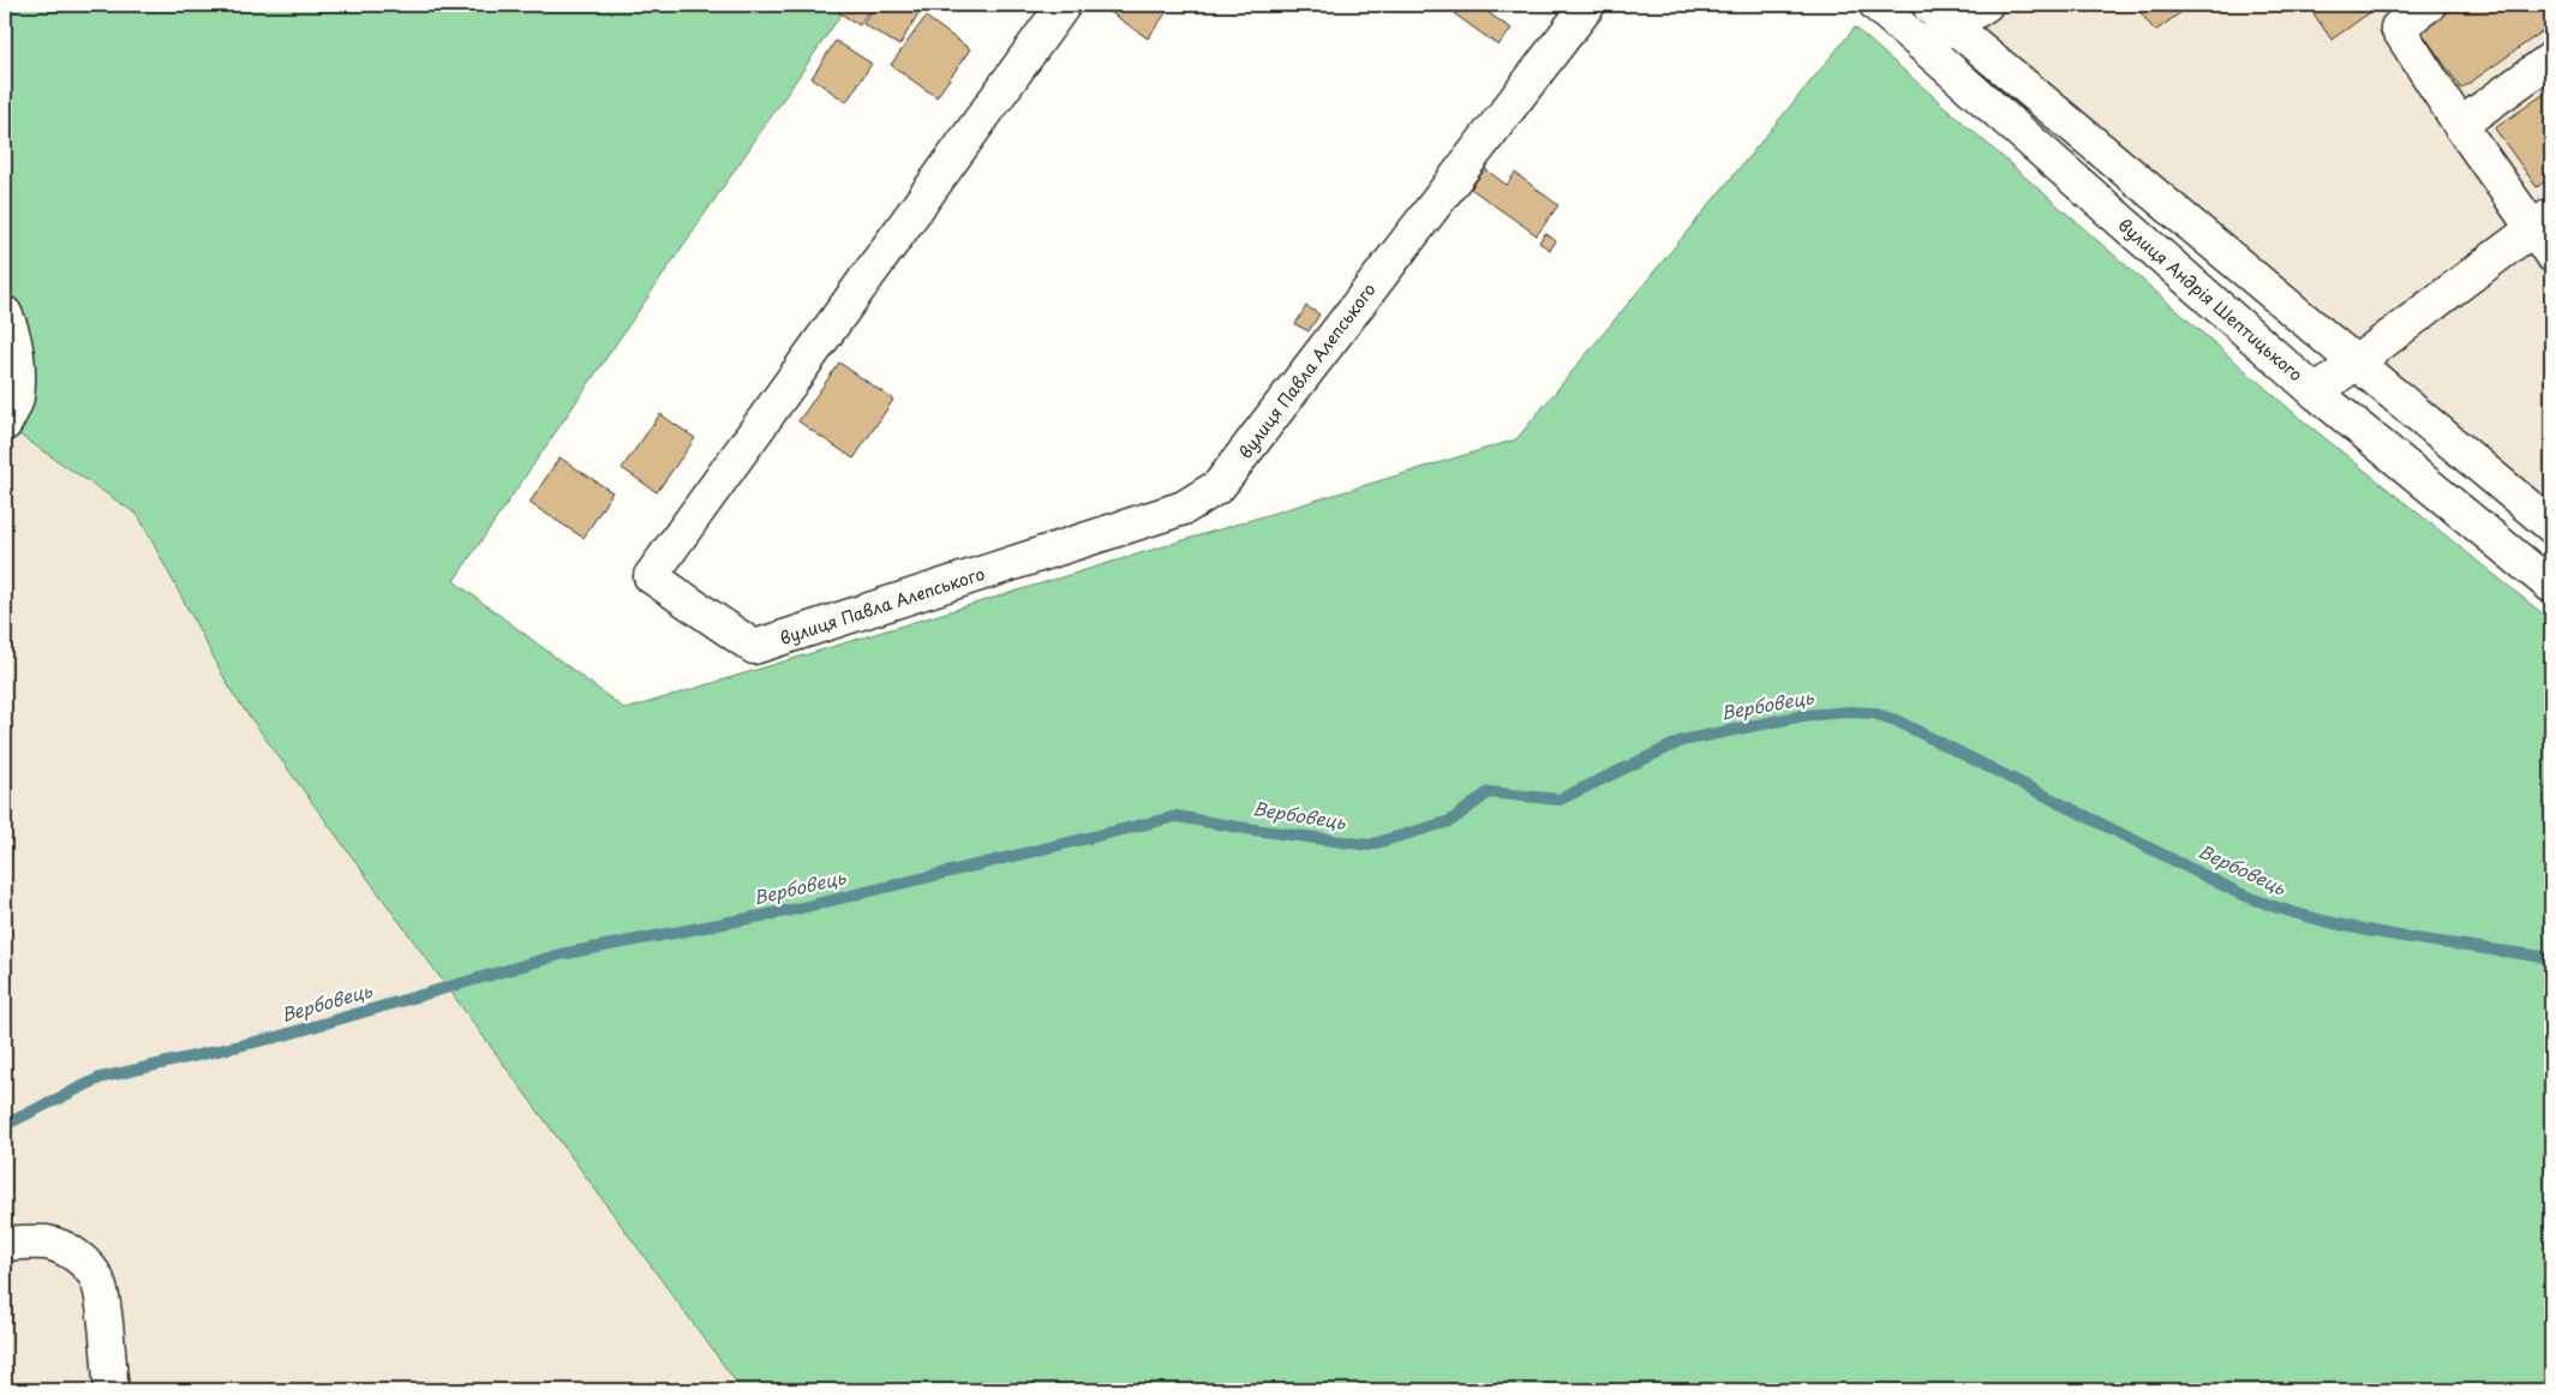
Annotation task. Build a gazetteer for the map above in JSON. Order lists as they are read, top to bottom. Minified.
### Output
{"streets":{"street":["вулиця Андрія Шептицького","вулиця Павла Алепського"]},"water":["Вербовець"]}
